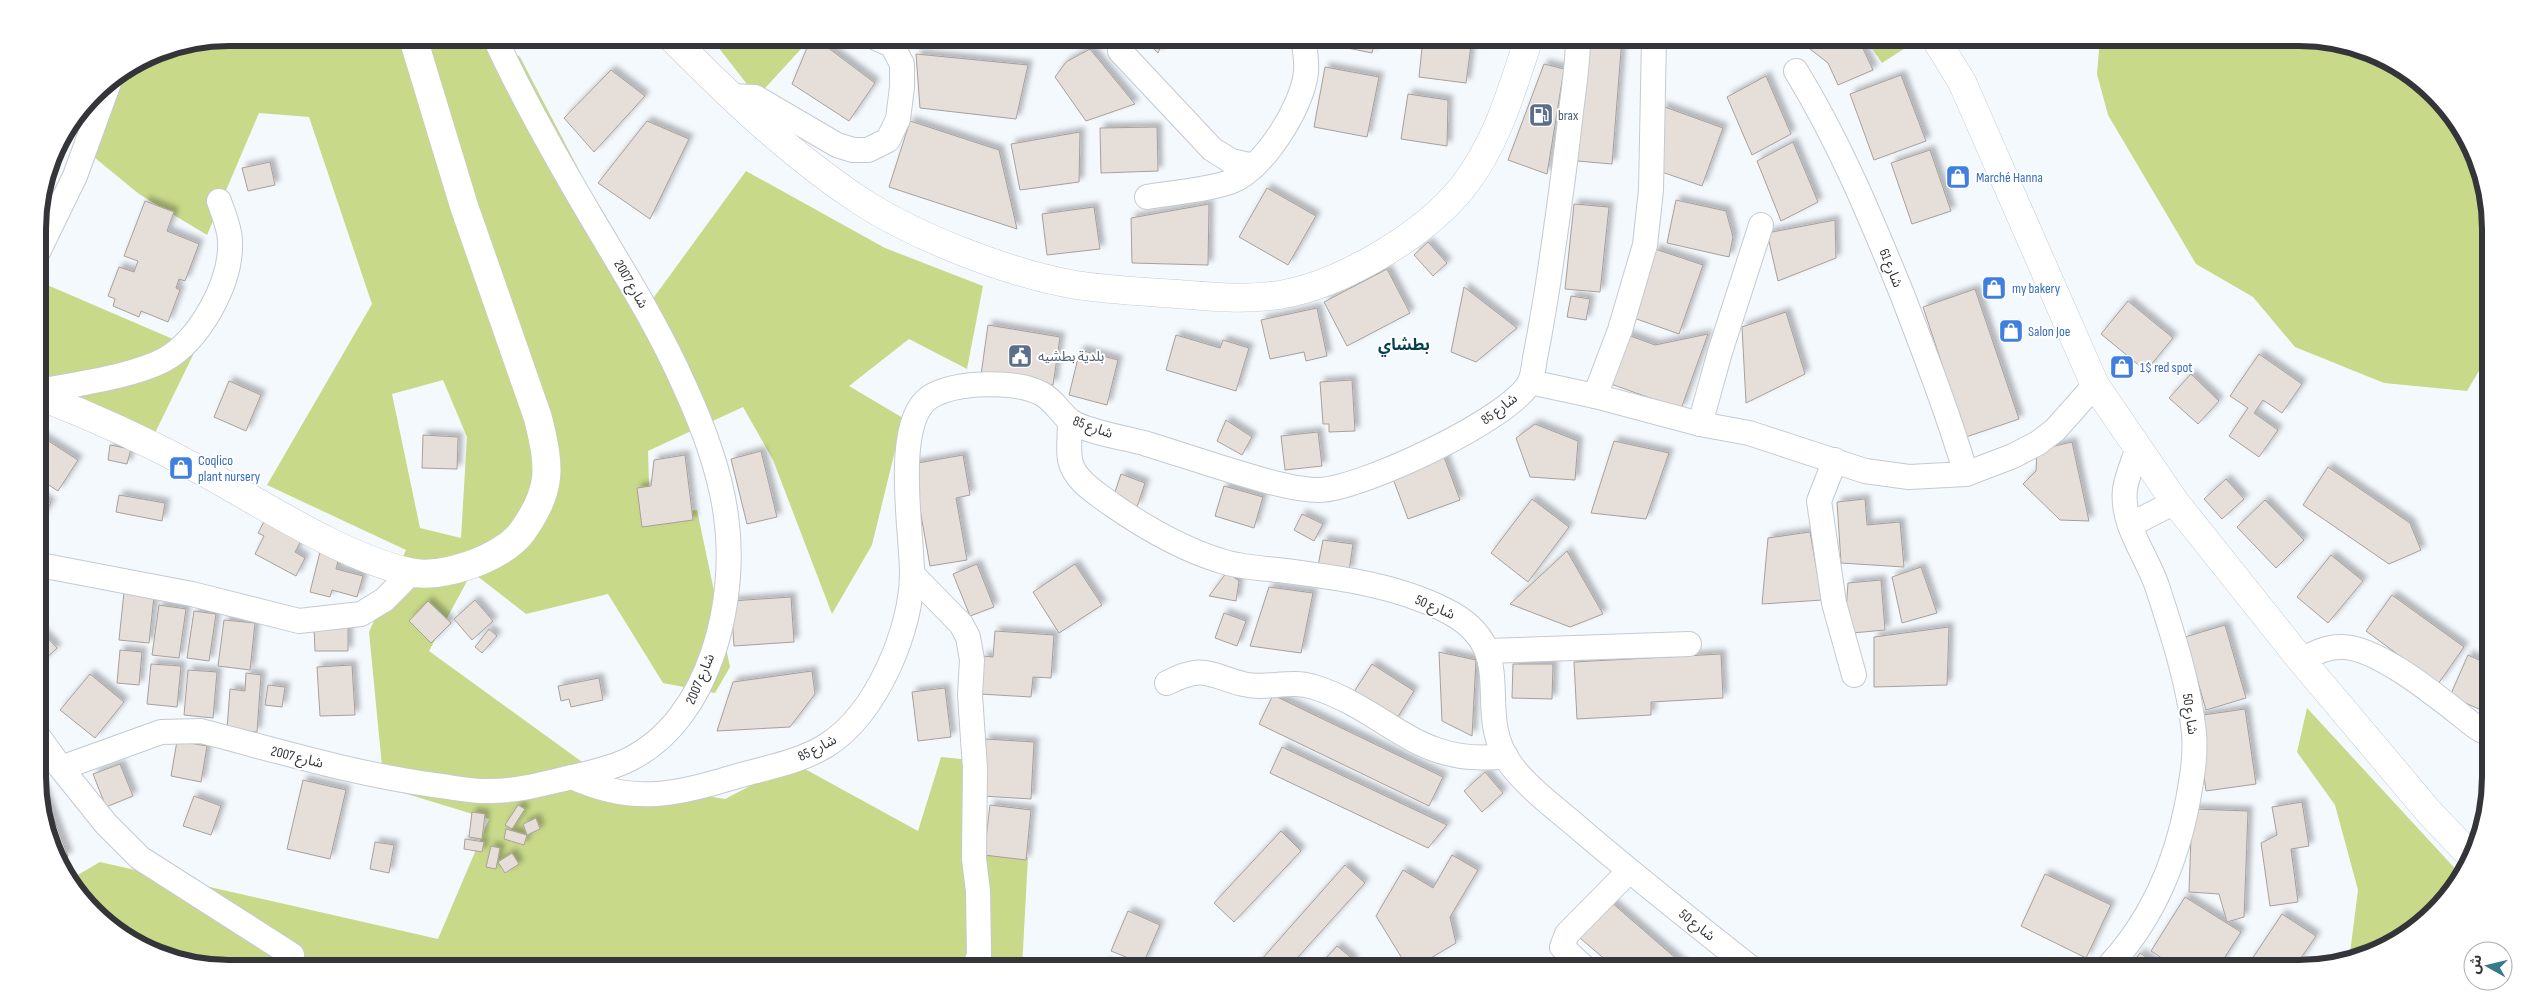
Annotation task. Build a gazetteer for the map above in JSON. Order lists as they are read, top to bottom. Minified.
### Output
{"streets":{"street":["شارع 61","شارع 2007","شارع 85","شارع 50"]},"crossings":[["شارع 2007","شارع 85"],["شارع 85","شارع 50"]],"districts":["بطشاي"],"places":{"fuel station":["brax"],"shop":["Marché Hanna","my bakery","Salon Joe","1$ red spot","Coqlico plant nursery"],"public building":["بلدية بطشيه"]},"north":"left"}
